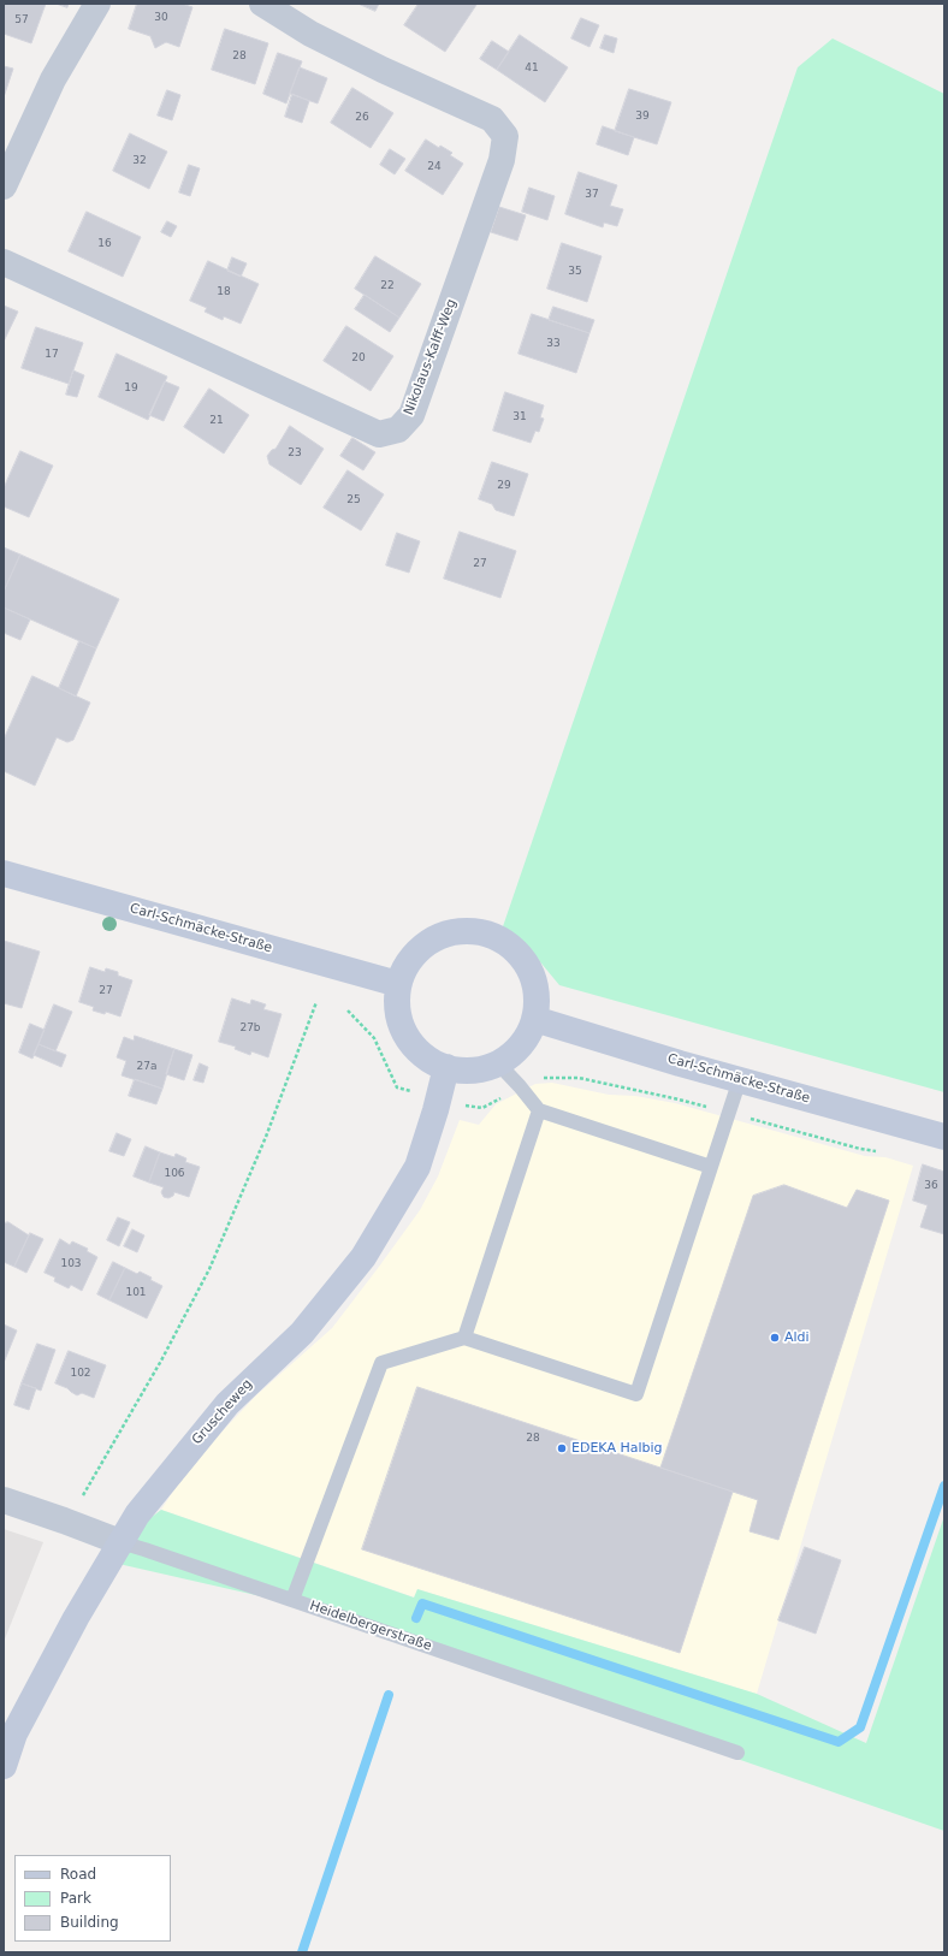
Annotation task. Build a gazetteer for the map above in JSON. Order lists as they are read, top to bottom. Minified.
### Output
{"streets":{"street":["Nikolaus-Kalff-Weg","Carl-Schmäcke-Straße","Gruscheweg","Heidelbergerstraße"]},"crossings":[["Carl-Schmäcke-Straße","Gruscheweg"],["Gruscheweg","Heidelbergerstraße"]],"places":["Aldi","EDEKA Halbig"],"house_numbers":["30","57","28","41","39","26","32","24","37","16","35","22","18","33","17","20","19","31","21","23","29","25","27","27","27b","27a","106","36","103","101","102","28"],"legend":["Road","Park","Building"]}
